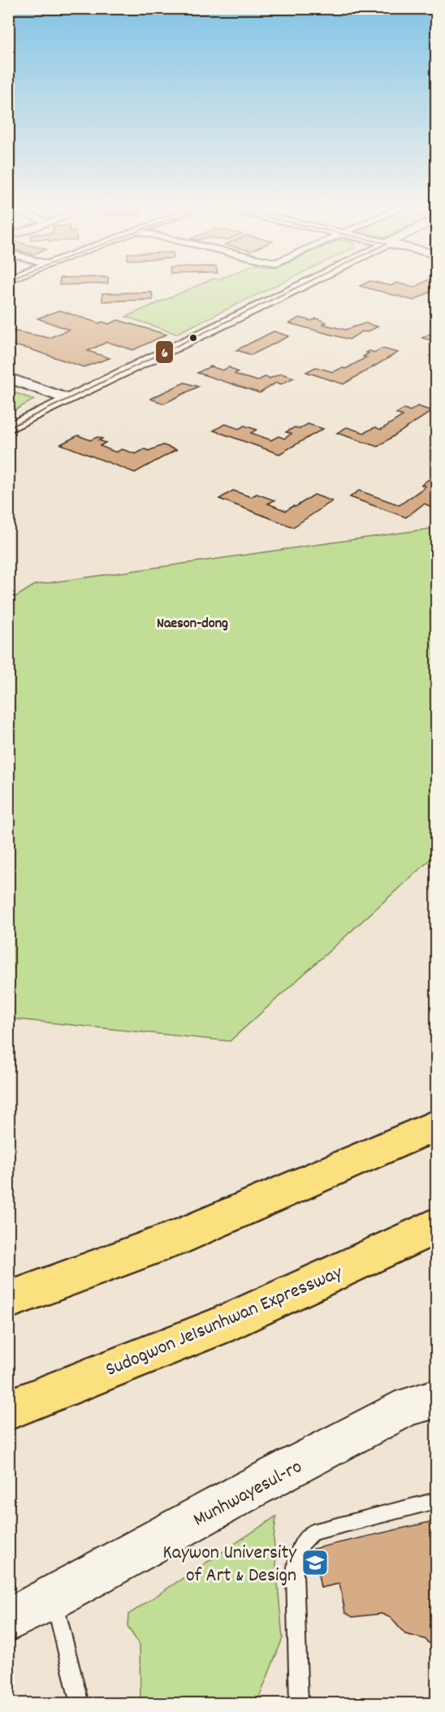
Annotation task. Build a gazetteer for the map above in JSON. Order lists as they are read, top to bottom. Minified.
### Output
{"streets":{"highway":["Sudogwon Je1sunhwan Expressway"],"street":["Munhwayesul-ro"]},"districts":["Naeson-dong"],"places":{"school or university":["Kaywon University of Art & Design"]},"lines":["transit line 6"]}
